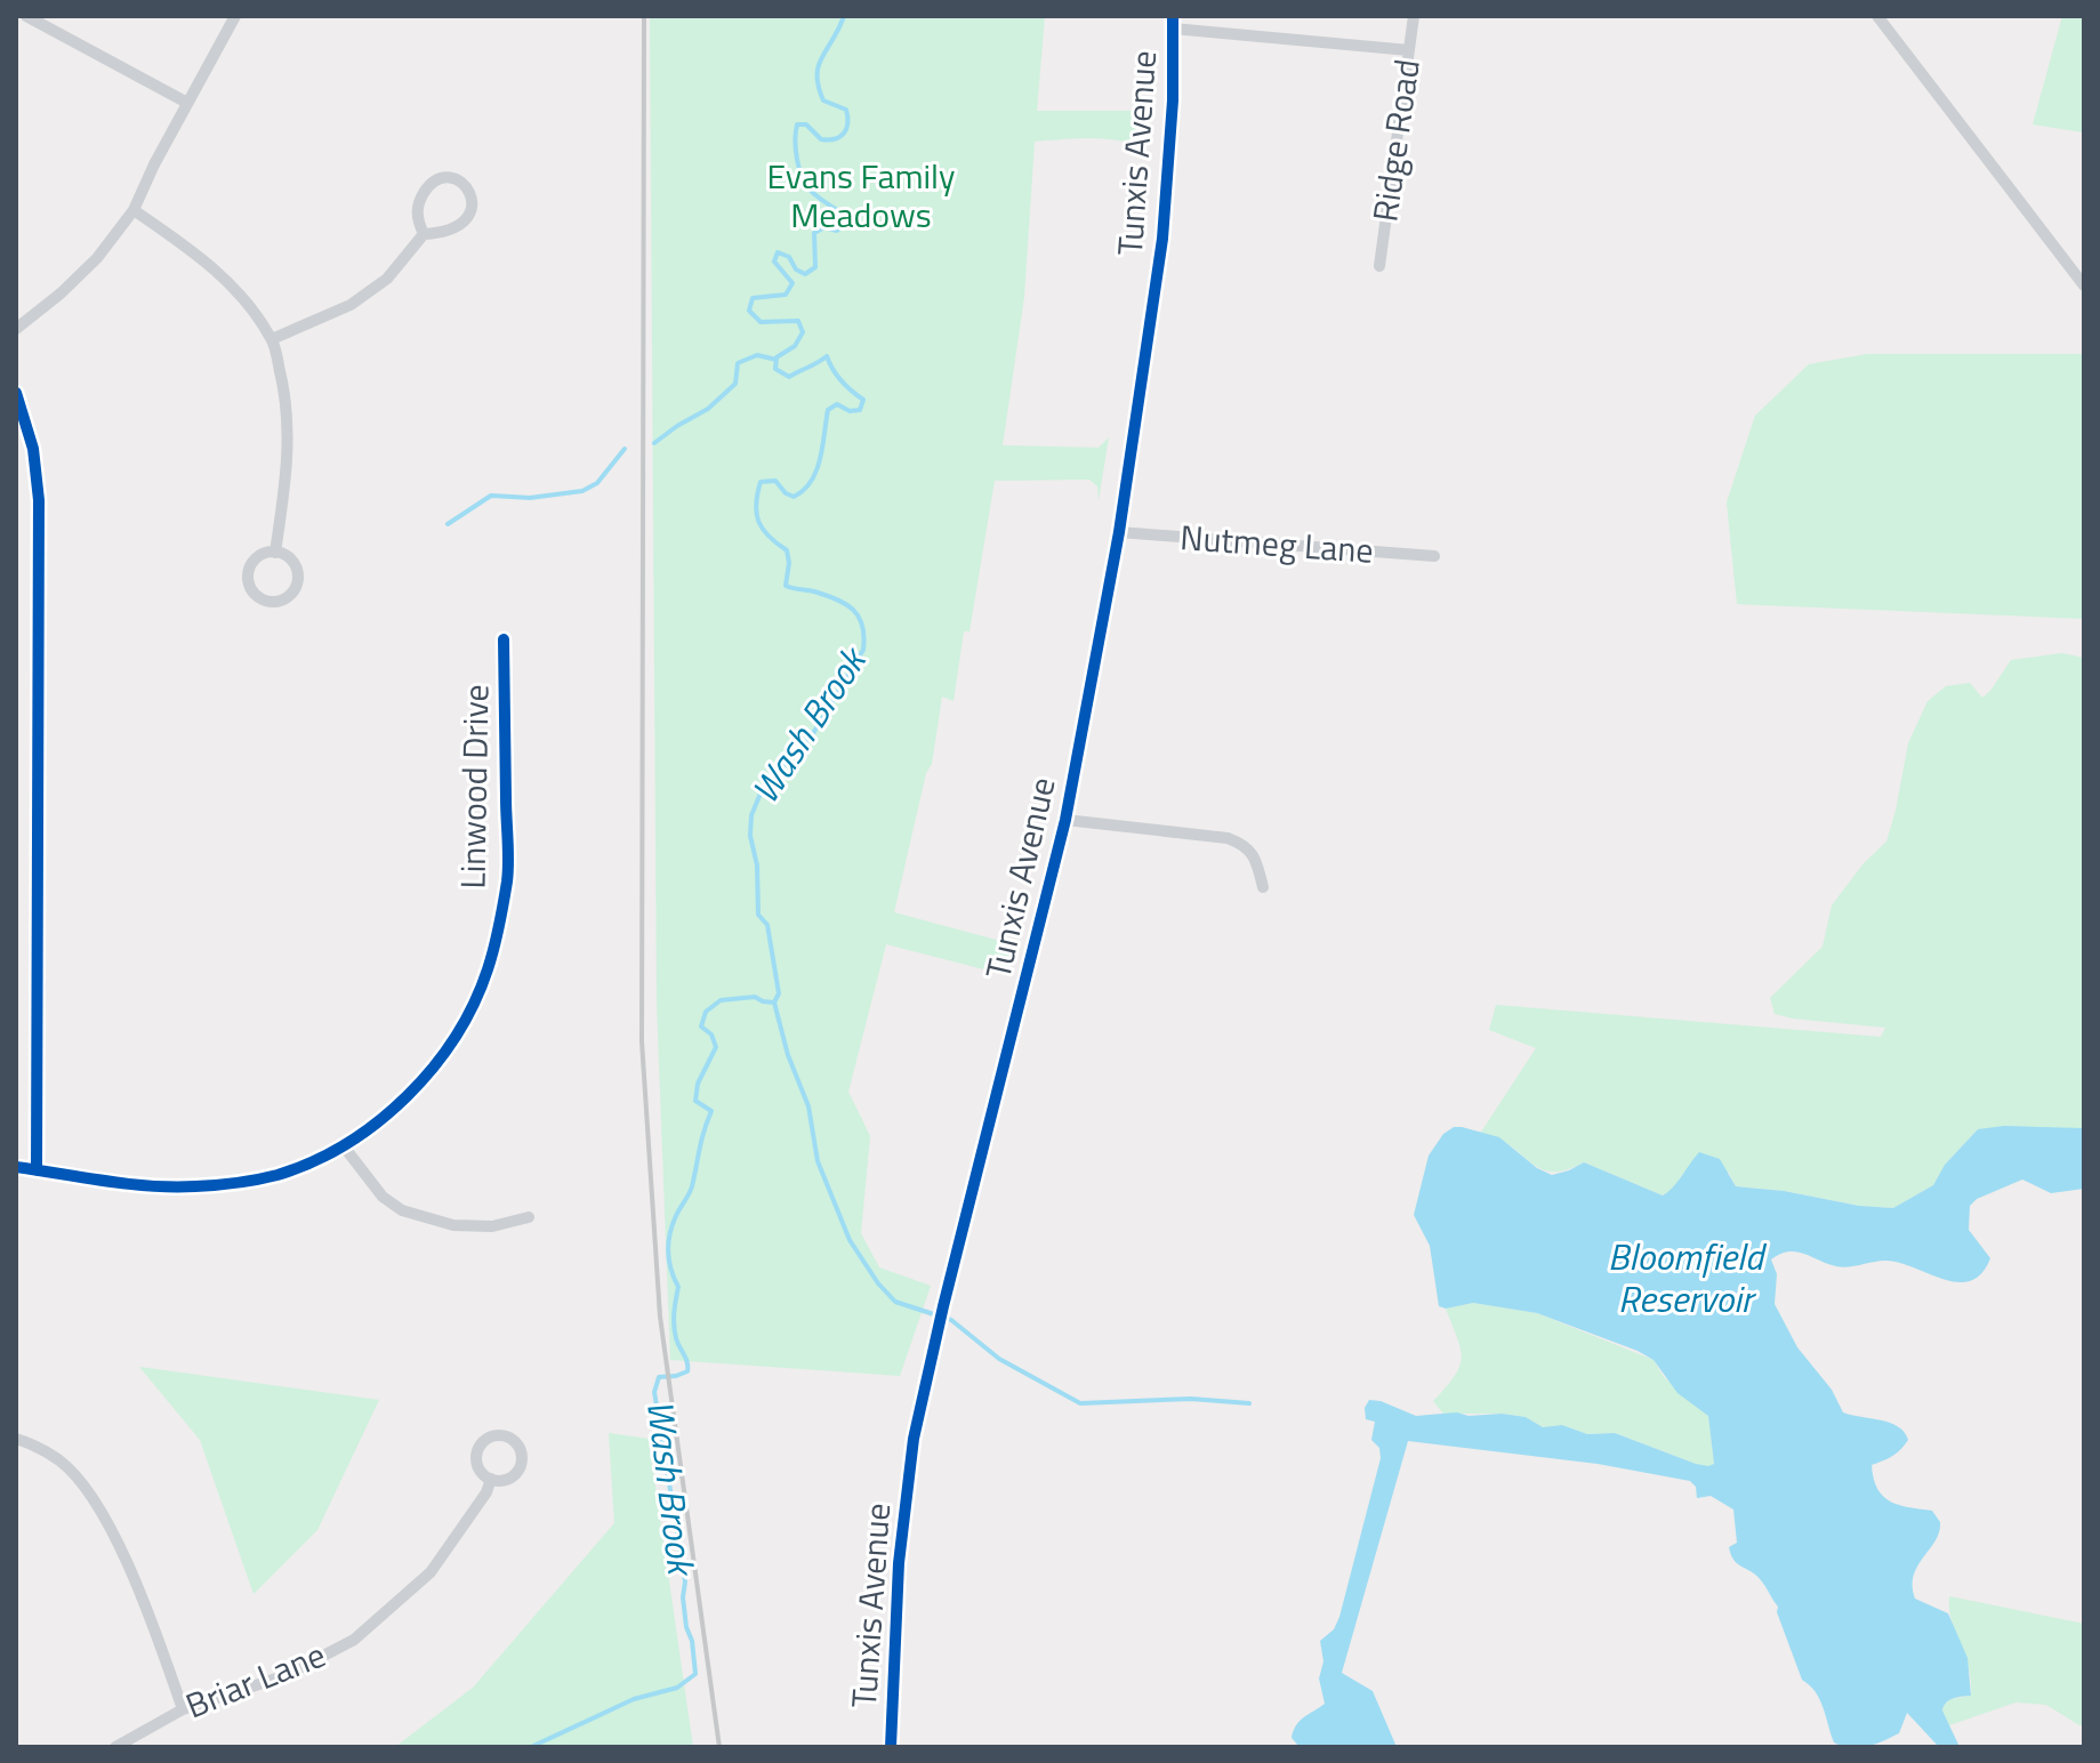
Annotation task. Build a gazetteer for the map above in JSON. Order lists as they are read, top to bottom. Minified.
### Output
{"streets":{"main road":["Tunxis Avenue"],"street":["Ridge Road","Nutmeg Lane","Linwood Drive","Briar Lane"]},"crossings":[["Tunxis Avenue","Nutmeg Lane"]],"water":["Wash Brook","Bloomfield Reservoir"],"parks":["Evans Family Meadows"]}
